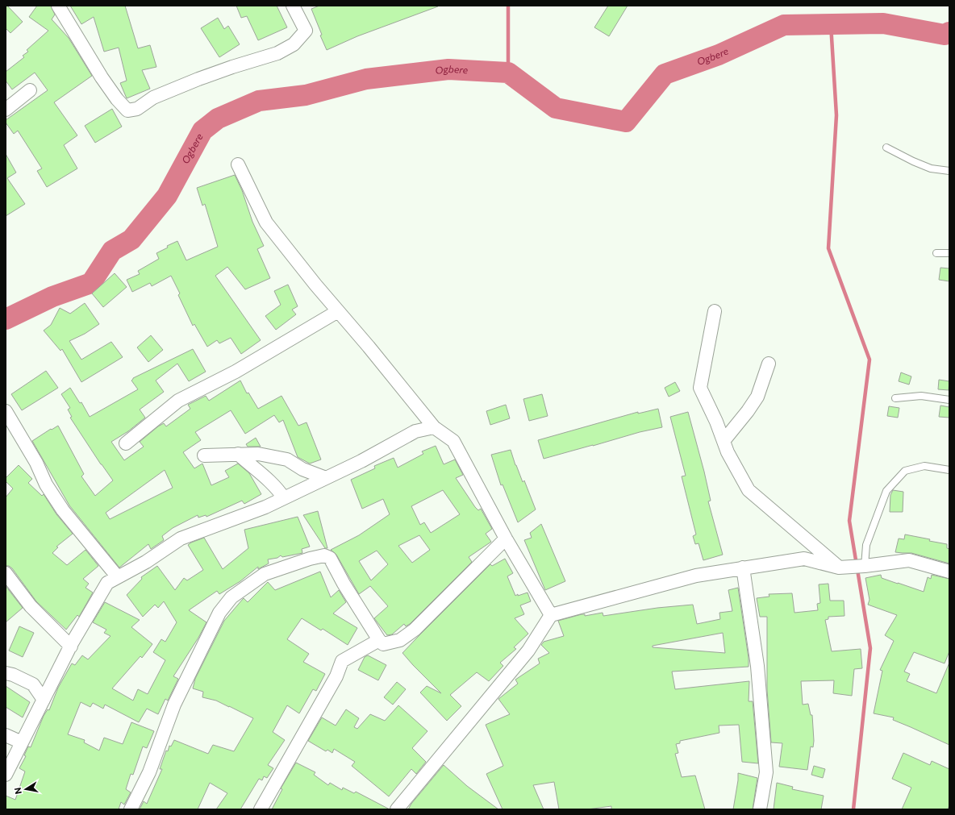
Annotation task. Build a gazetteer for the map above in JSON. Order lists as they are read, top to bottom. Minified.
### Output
{"water":["Ogbere"],"north":"left"}
